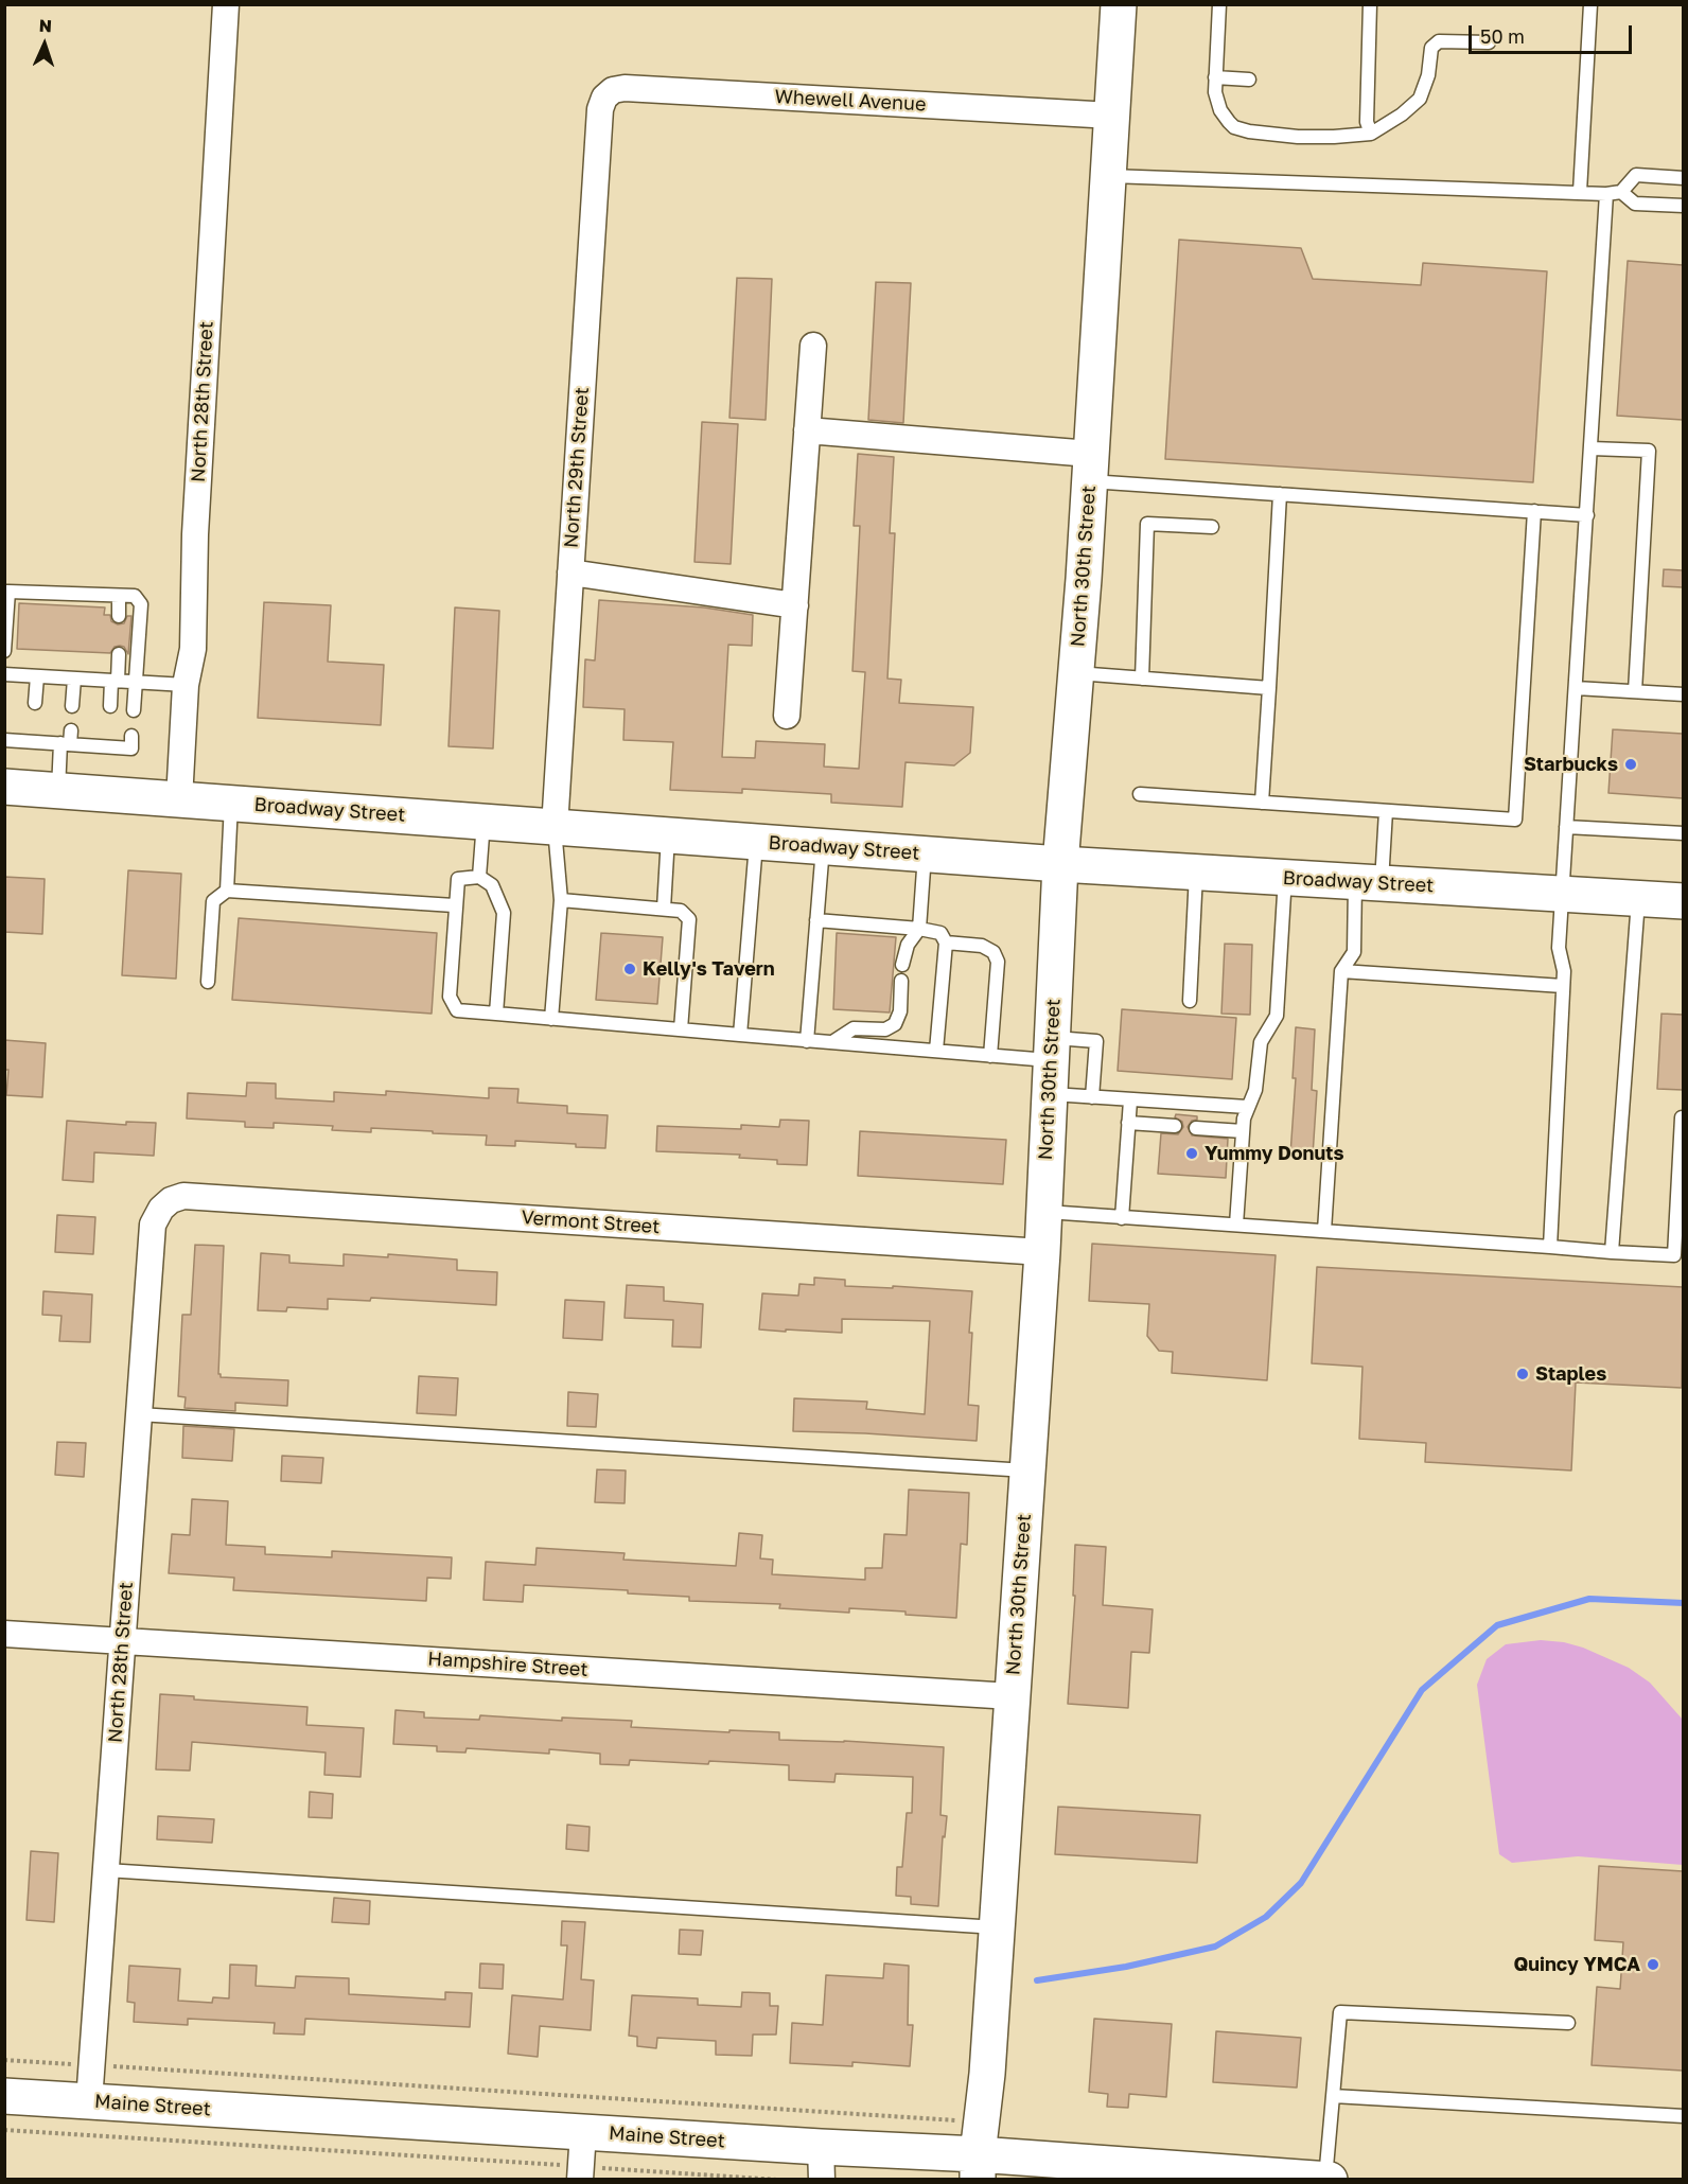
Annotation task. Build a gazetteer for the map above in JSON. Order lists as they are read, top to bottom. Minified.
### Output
{"streets":{"street":["Whewell Avenue","North 28th Street","North 29th Street","North 30th Street","Broadway Street","Vermont Street","Hampshire Street","Maine Street"]},"crossings":[["Whewell Avenue","North 29th Street"],["Whewell Avenue","North 30th Street"],["North 28th Street","Broadway Street"],["North 28th Street","Vermont Street"],["North 28th Street","Hampshire Street"],["North 28th Street","Maine Street"],["North 29th Street","Broadway Street"],["North 30th Street","Broadway Street"],["North 30th Street","Vermont Street"],["North 30th Street","Hampshire Street"],["North 30th Street","Maine Street"]],"places":["Starbucks","Kelly's Tavern","Yummy Donuts","Staples","Quincy YMCA"],"scale_bar":"50 m","north":"top"}
